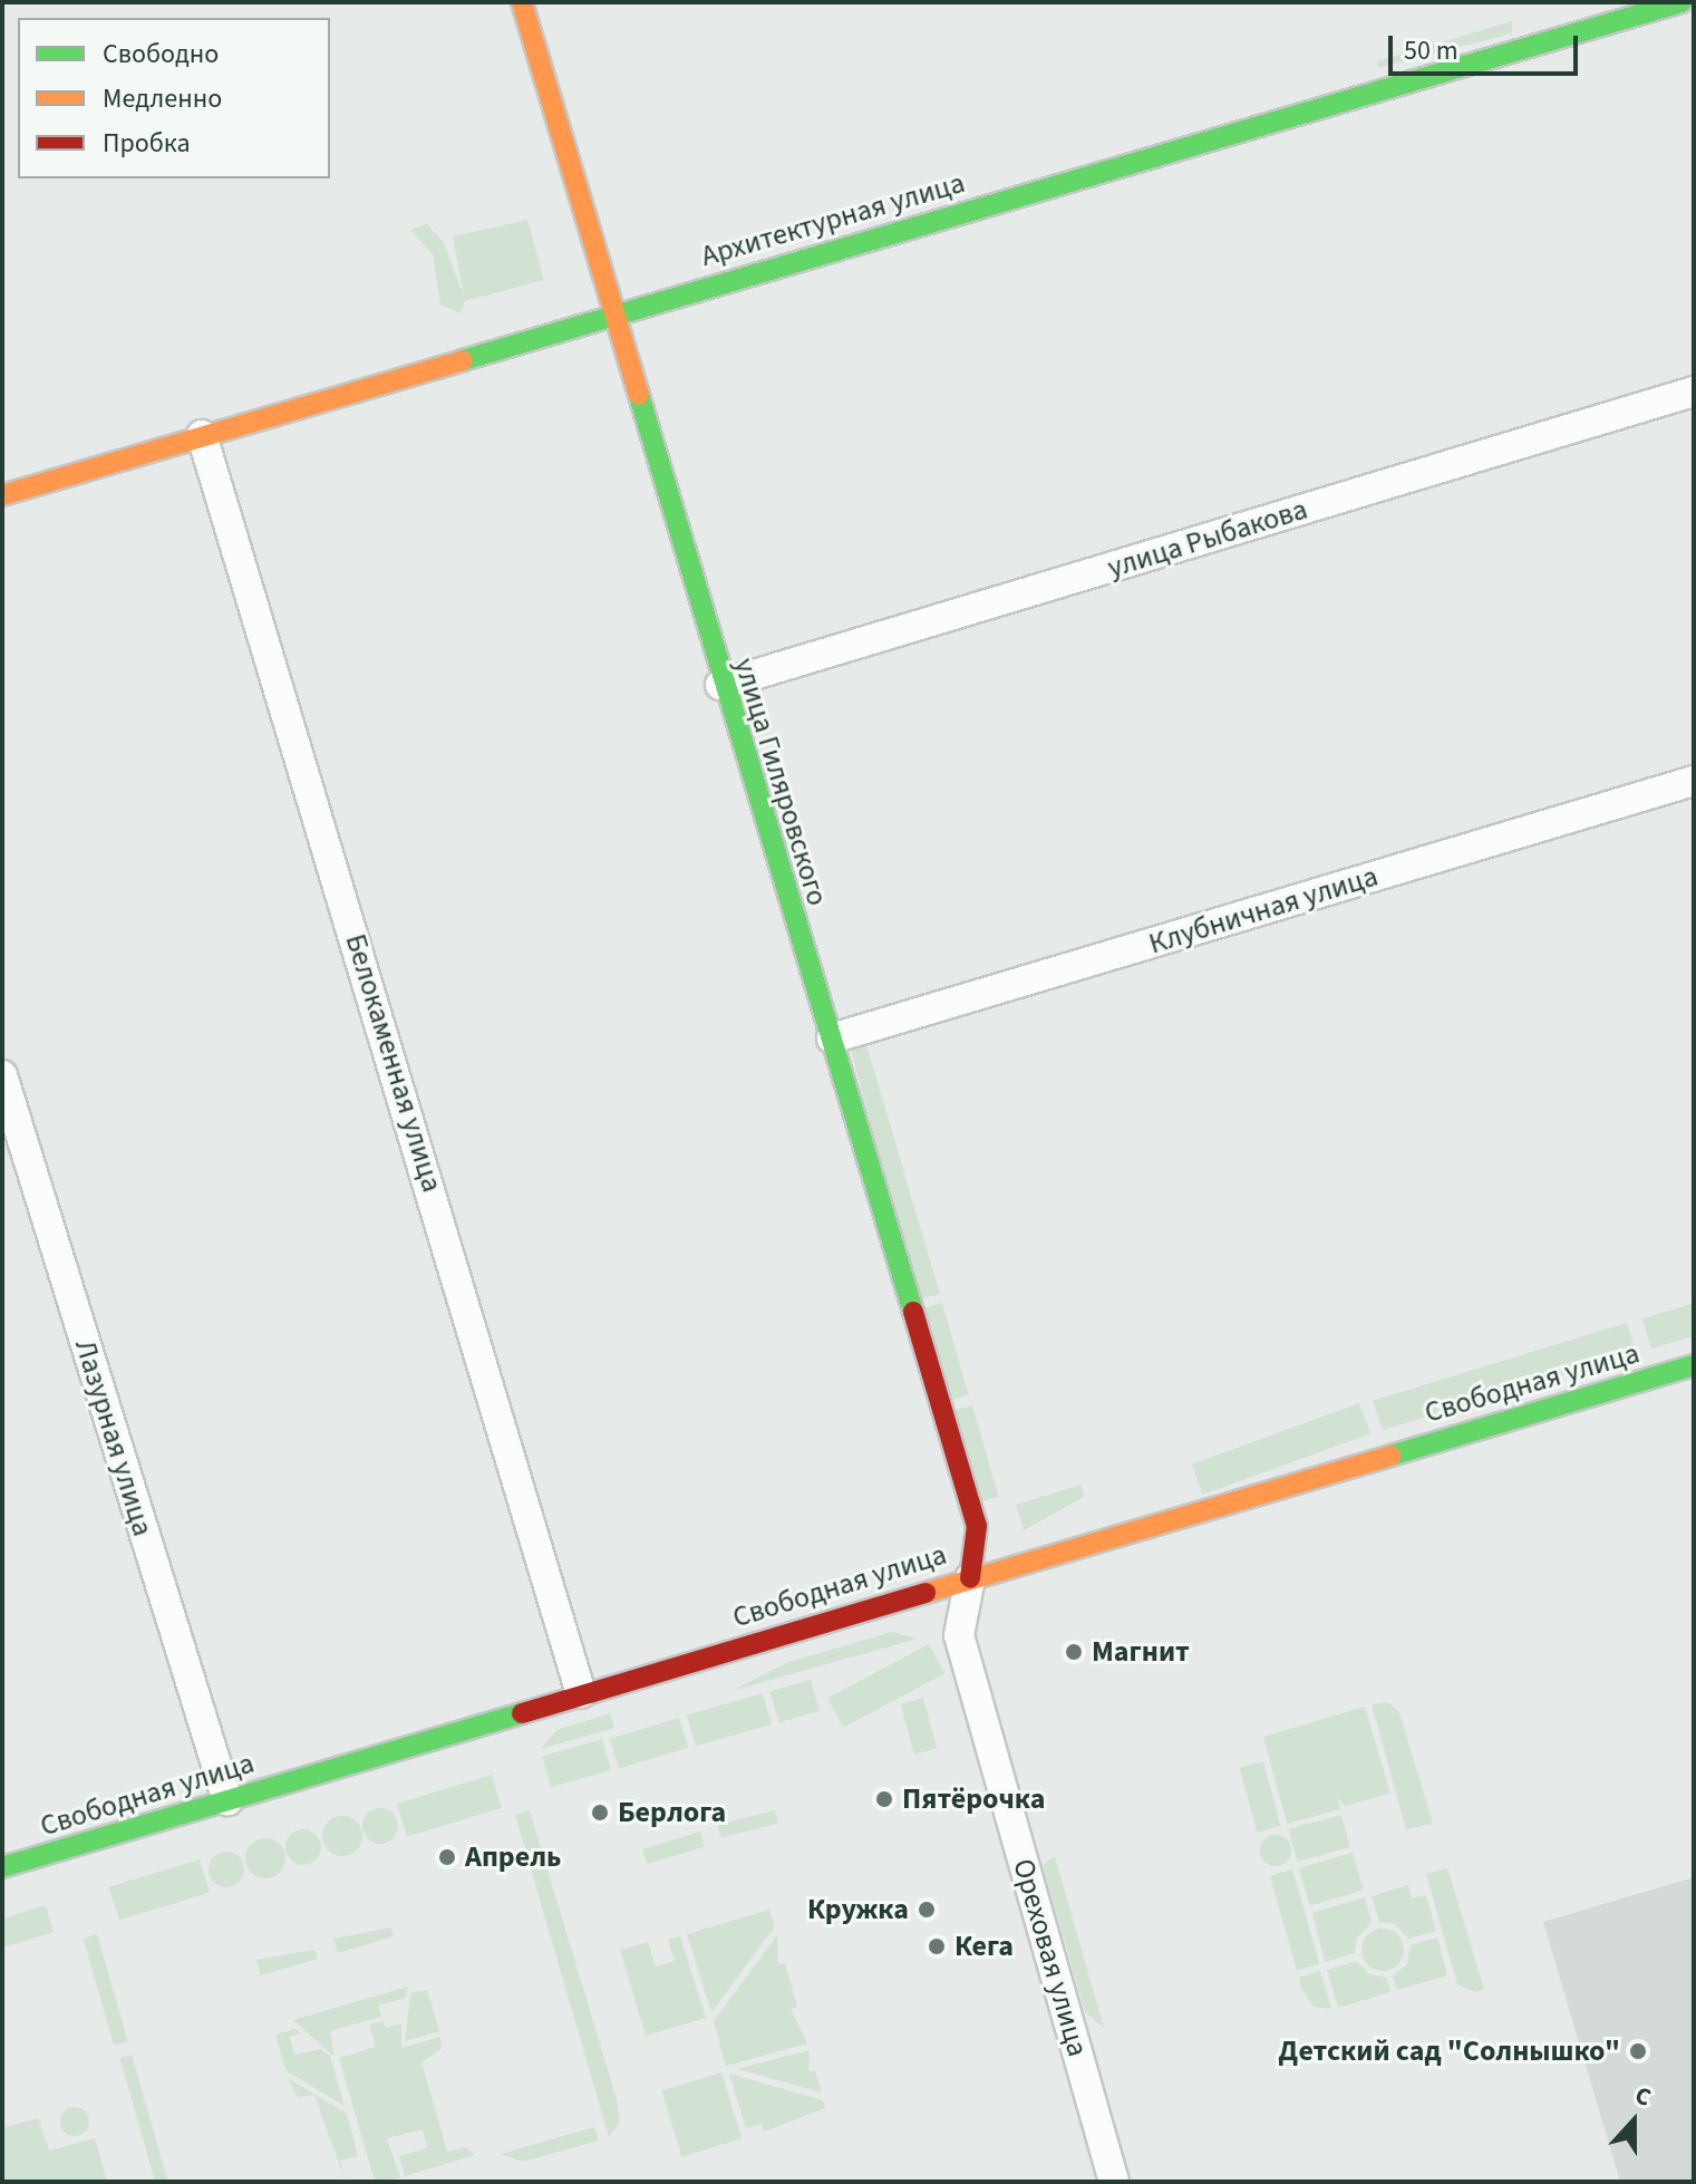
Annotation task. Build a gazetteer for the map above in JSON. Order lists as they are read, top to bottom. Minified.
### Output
{"streets":{"street":["Архитектурная улица","улица Рыбакова","улица Гиляровского","Клубничная улица","Белокаменная улица","Свободная улица","Лазурная улица","Ореховая улица"]},"crossings":[["Архитектурная улица","улица Гиляровского"],["Архитектурная улица","Белокаменная улица"],["улица Рыбакова","улица Гиляровского"],["улица Гиляровского","Клубничная улица"],["улица Гиляровского","Свободная улица"],["улица Гиляровского","Ореховая улица"],["Белокаменная улица","Свободная улица"],["Свободная улица","Лазурная улица"],["Свободная улица","Ореховая улица"]],"places":["Магнит","Пятёрочка","Берлога","Апрель","Кружка","Кега","Детский сад \"Солнышко\""],"legend":["Свободно","Медленно","Пробка"],"scale_bar":"50 m","north":"top"}
